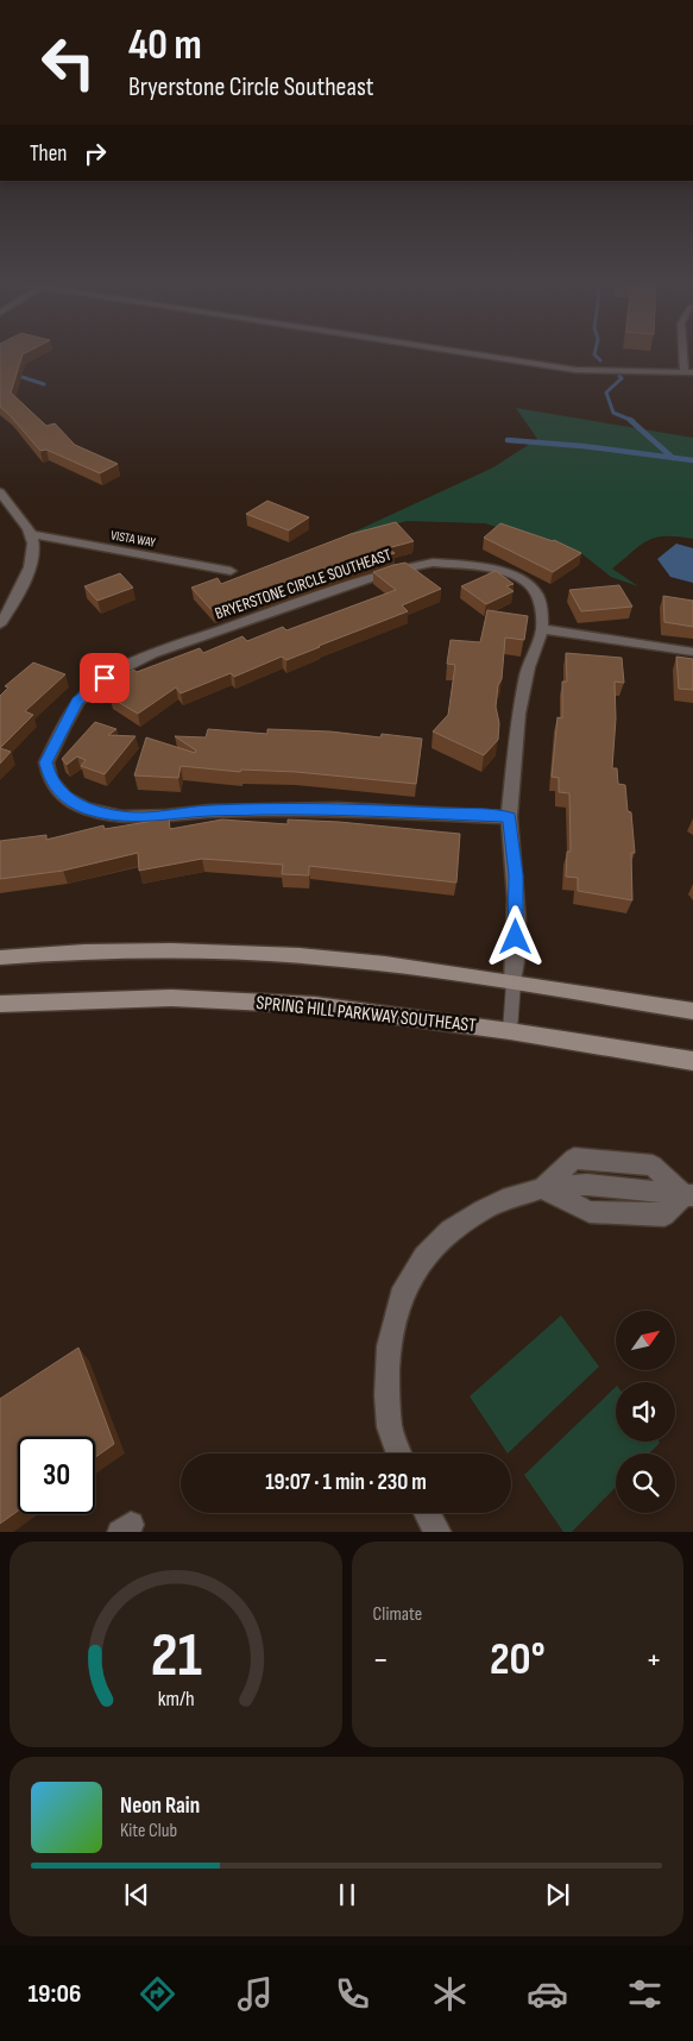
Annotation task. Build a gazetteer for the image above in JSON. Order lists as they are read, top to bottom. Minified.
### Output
{"streets":{"street":["VISTA WAY","BRYERSTONE CIRCLE SOUTHEAST","SPRING HILL PARKWAY SOUTHEAST"]},"north":"top right","page":{"turn":["40 m","Bryerstone Circle Southeast"],"then":"Then","limit":"30","trip":"19:07 · 1 min · 230 m","tile":"Climate","heat":["−","20°","+"],"song":["Neon Rain","Kite Club"],"tabs":"19:06","gauge":["21","km/h"]}}
